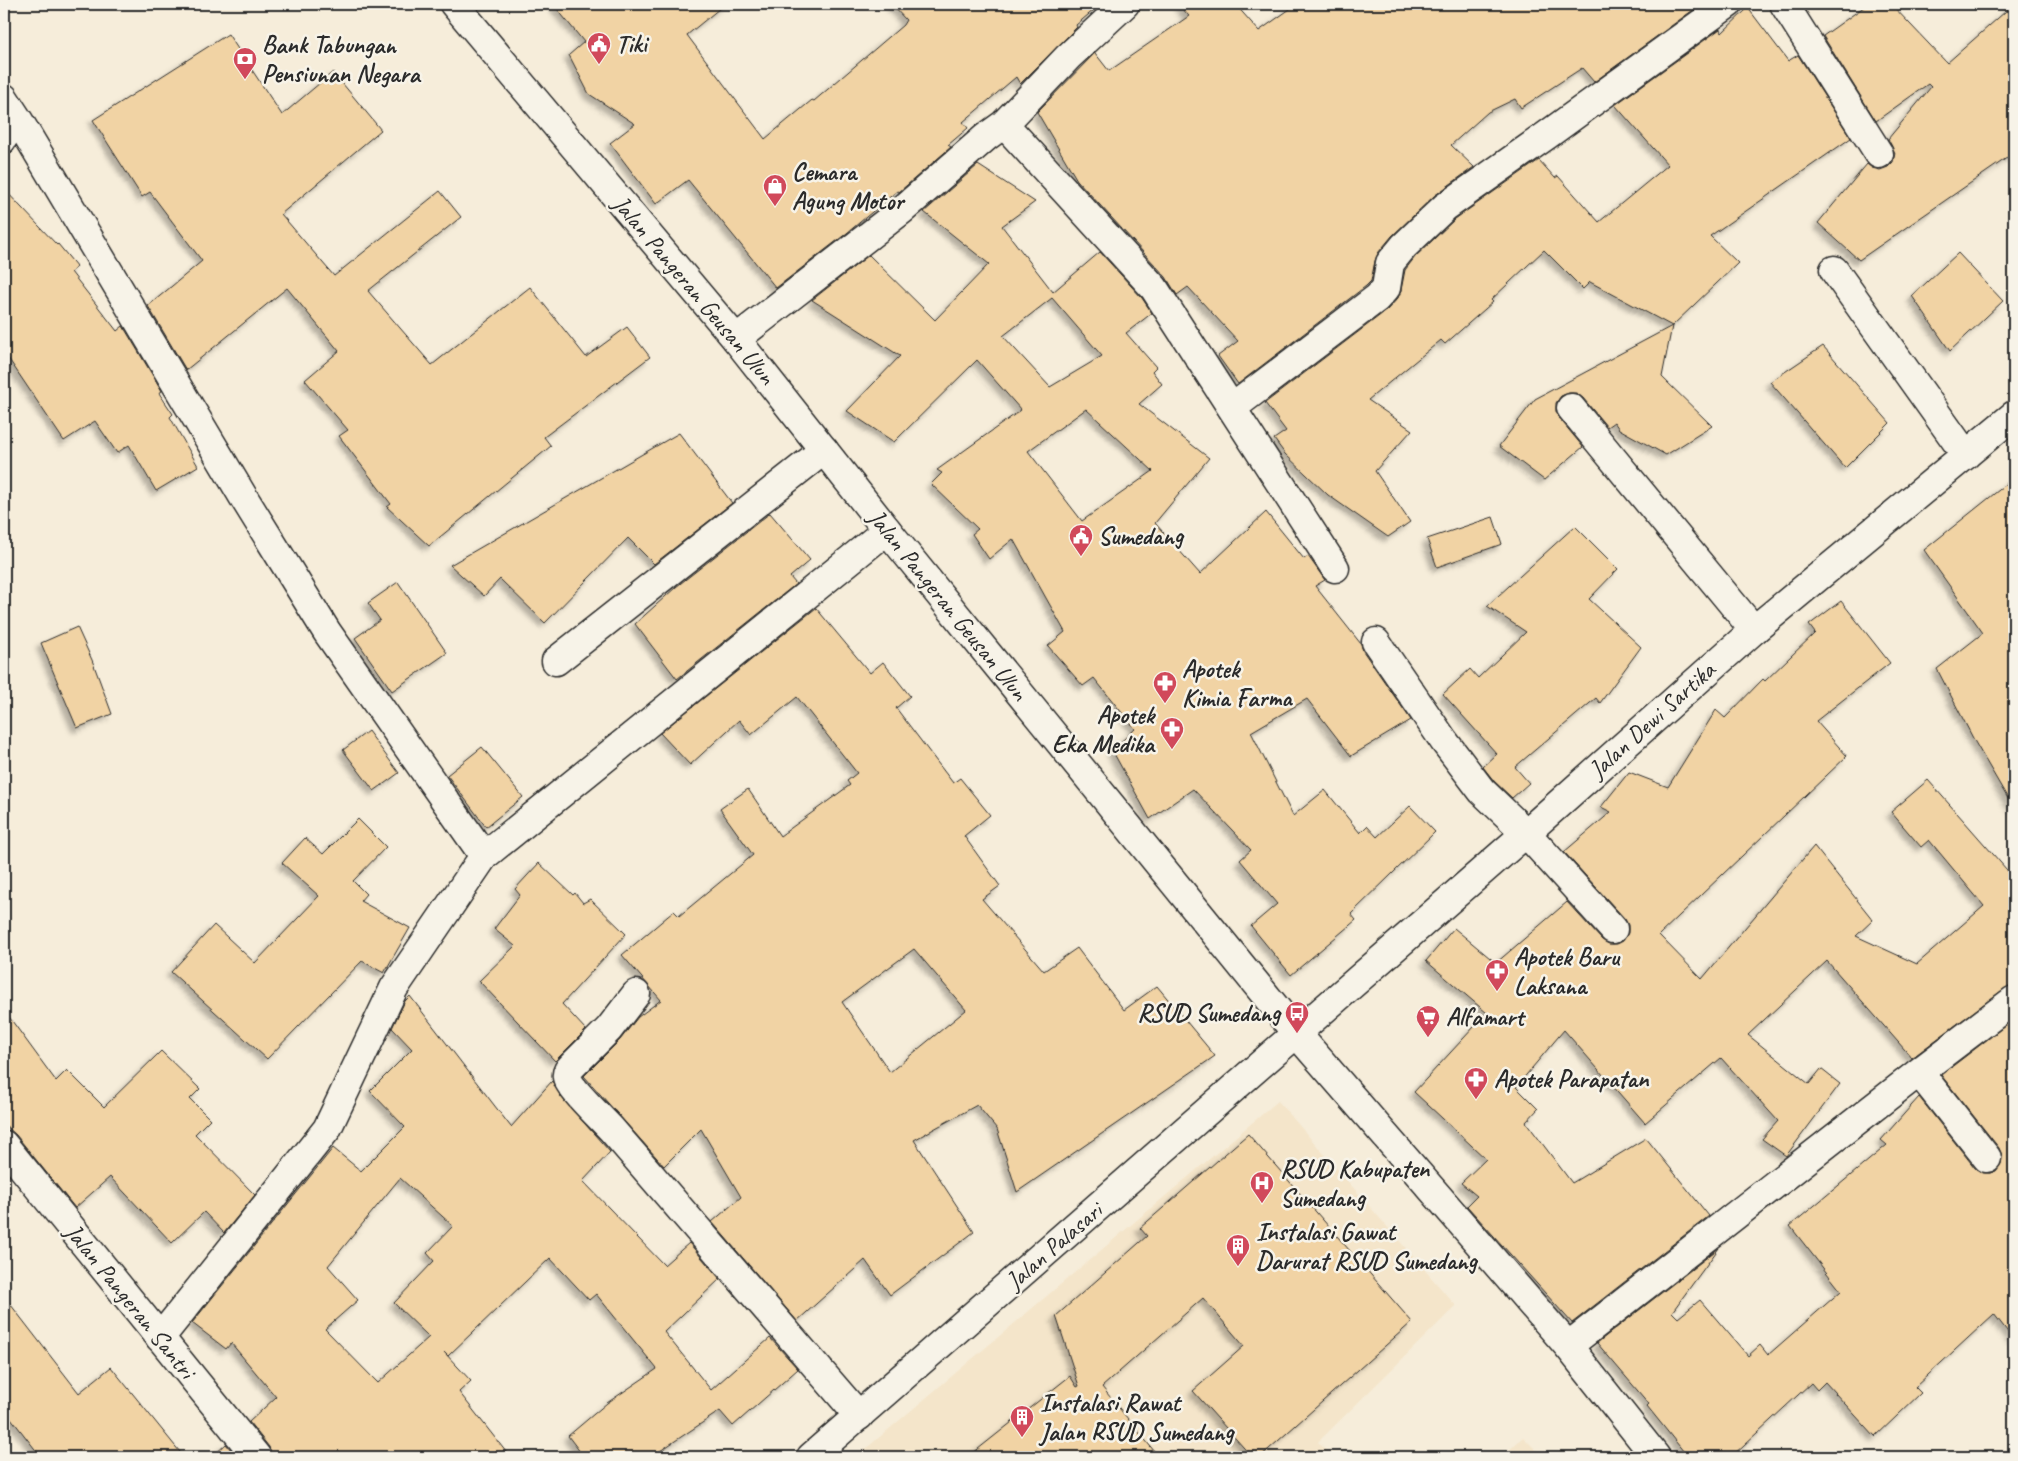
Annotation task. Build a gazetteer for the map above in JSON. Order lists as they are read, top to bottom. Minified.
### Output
{"streets":{"street":["Jalan Pangeran Geusan Ulun","Jalan Dewi Sartika","Jalan Palasari","Jalan Pangeran Santri"]},"crossings":[["Jalan Pangeran Geusan Ulun","Jalan Dewi Sartika"],["Jalan Pangeran Geusan Ulun","Jalan Palasari"],["Jalan Dewi Sartika","Jalan Palasari"]],"places":{"public building":["Tiki","Sumedang"],"bank":["Bank Tabungan Pensiunan Negara"],"shop":["Cemara Agung Motor"],"pharmacy":["Apotek Kimia Farma","Apotek Eka Medika","Apotek Baru Laksana","Apotek Parapatan"],"bus stop":["RSUD Sumedang"],"supermarket":["Alfamart"],"hospital":["RSUD Kabupaten Sumedang"],"building":["Instalasi Gawat Darurat RSUD Sumedang","Instalasi Rawat Jalan RSUD Sumedang"]}}
